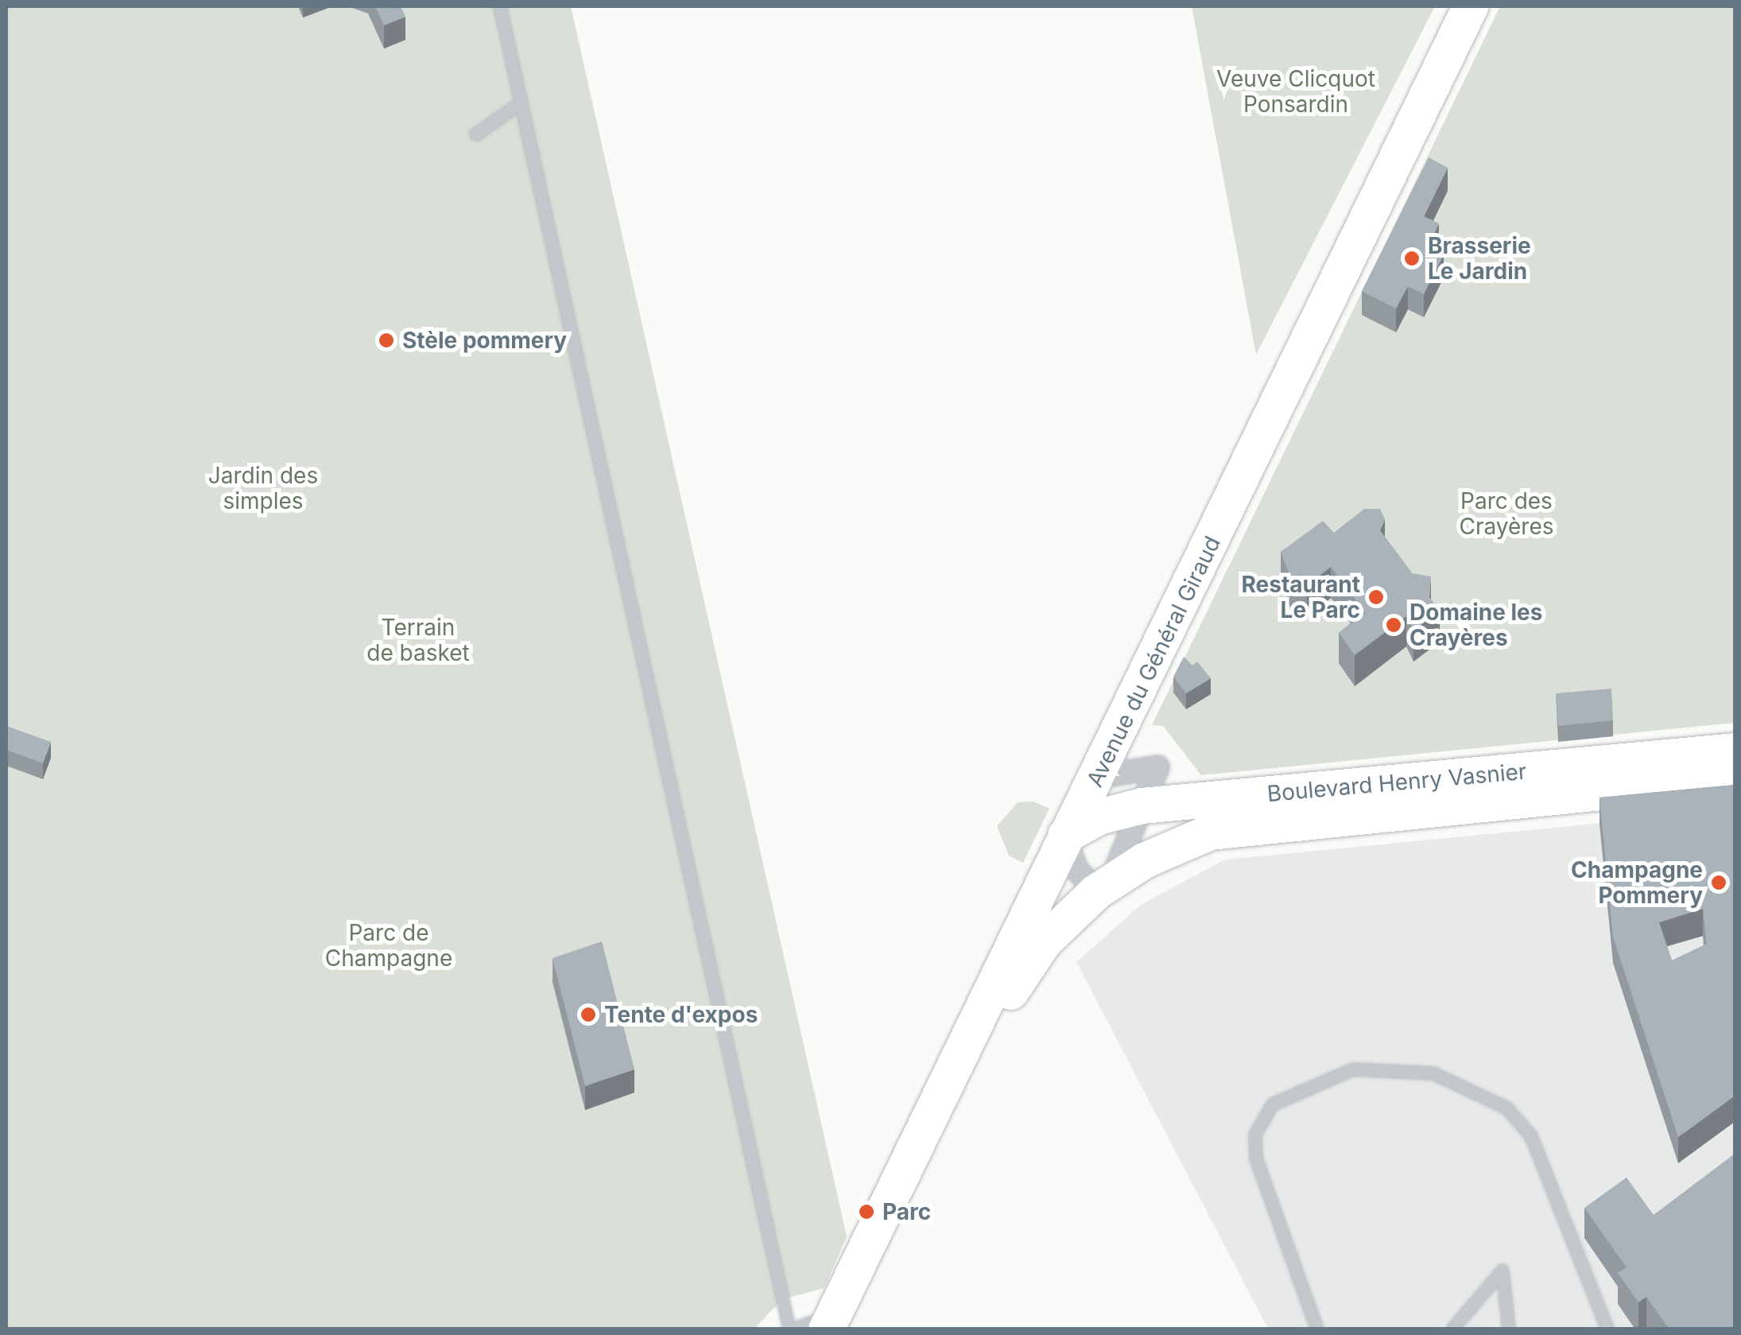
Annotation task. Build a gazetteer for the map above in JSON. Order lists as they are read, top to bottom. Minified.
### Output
{"streets":{"main road":["Avenue du Général Giraud","Boulevard Henry Vasnier"]},"crossings":[["Avenue du Général Giraud","Boulevard Henry Vasnier"]],"parks":["Veuve Clicquot Ponsardin","Jardin des simples","Parc des Crayères","Terrain de basket","Parc de Champagne"],"places":["Brasserie Le Jardin","Stèle pommery","Restaurant Le Parc","Domaine les Crayères","Champagne Pommery","Tente d'expos","Parc"]}
